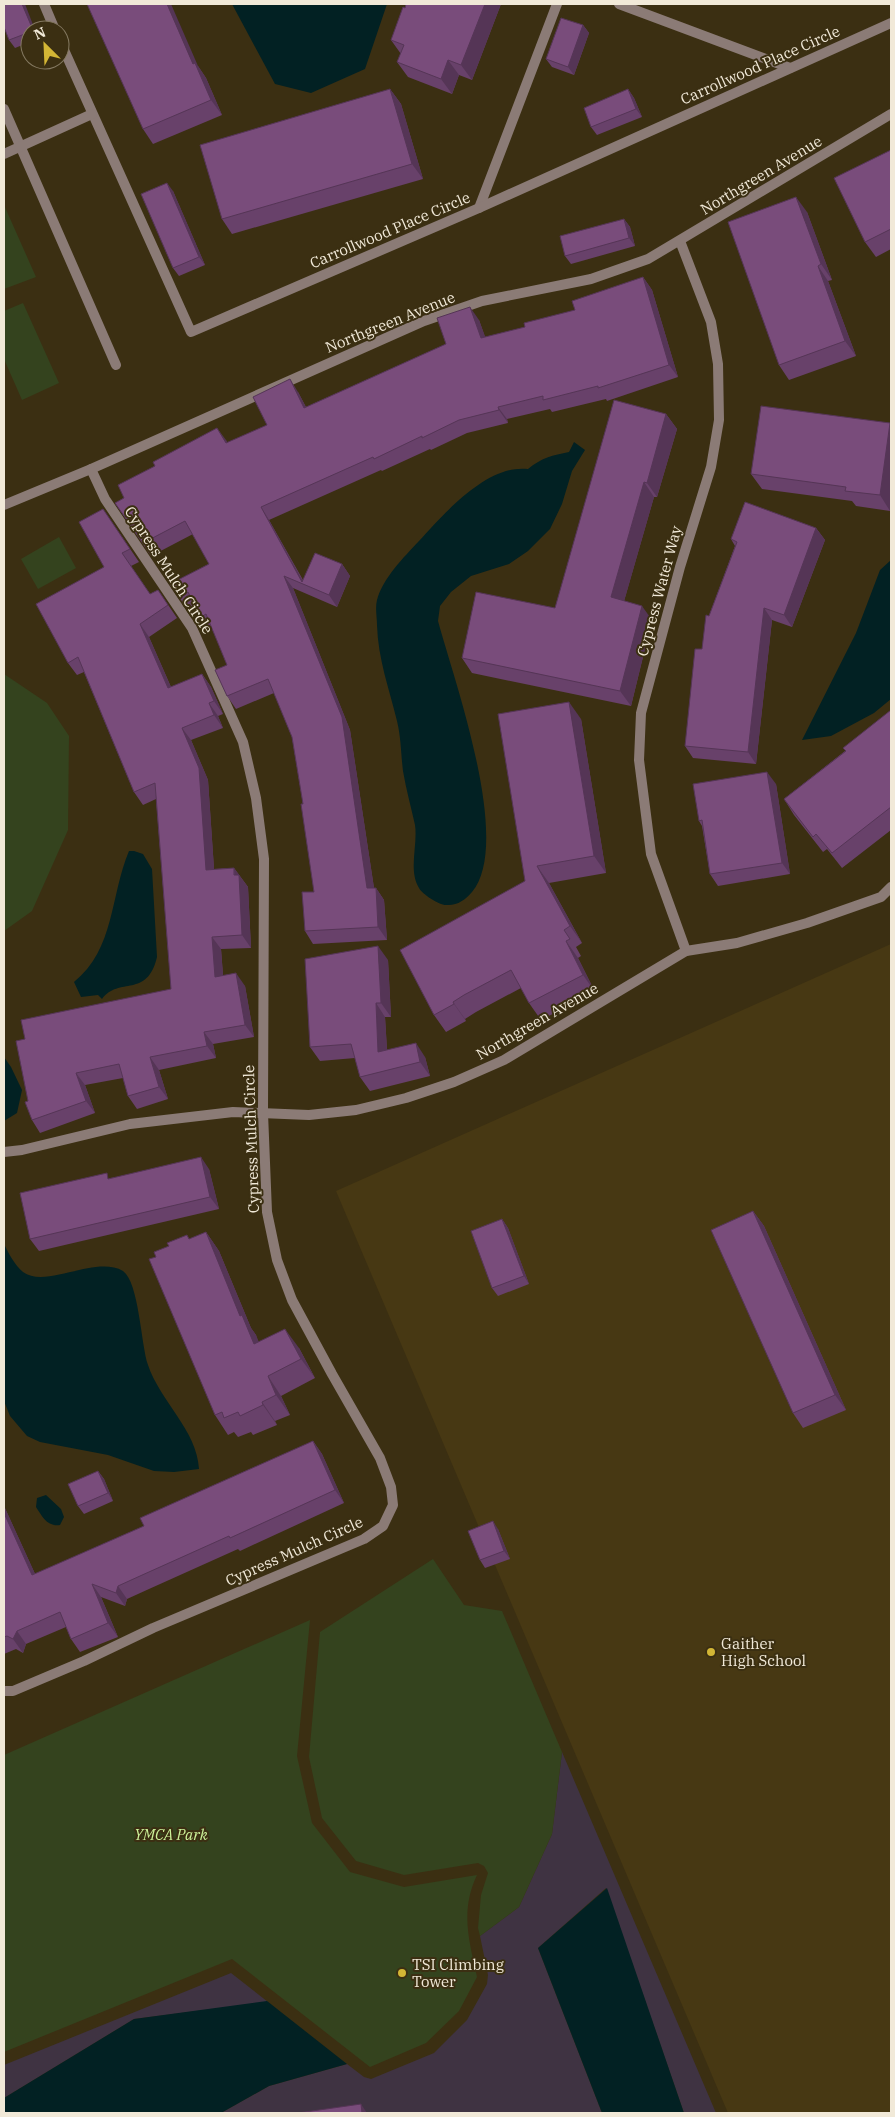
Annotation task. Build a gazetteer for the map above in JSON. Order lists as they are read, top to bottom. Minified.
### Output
{"streets":{"street":["Carrollwood Place Circle","Northgreen Avenue","Cypress Mulch Circle","Cypress Water Way"]},"crossings":[["Northgreen Avenue","Cypress Mulch Circle"],["Northgreen Avenue","Cypress Water Way"]],"parks":["YMCA Park"],"places":["Gaither High School","TSI Climbing Tower"],"north":"top left"}
